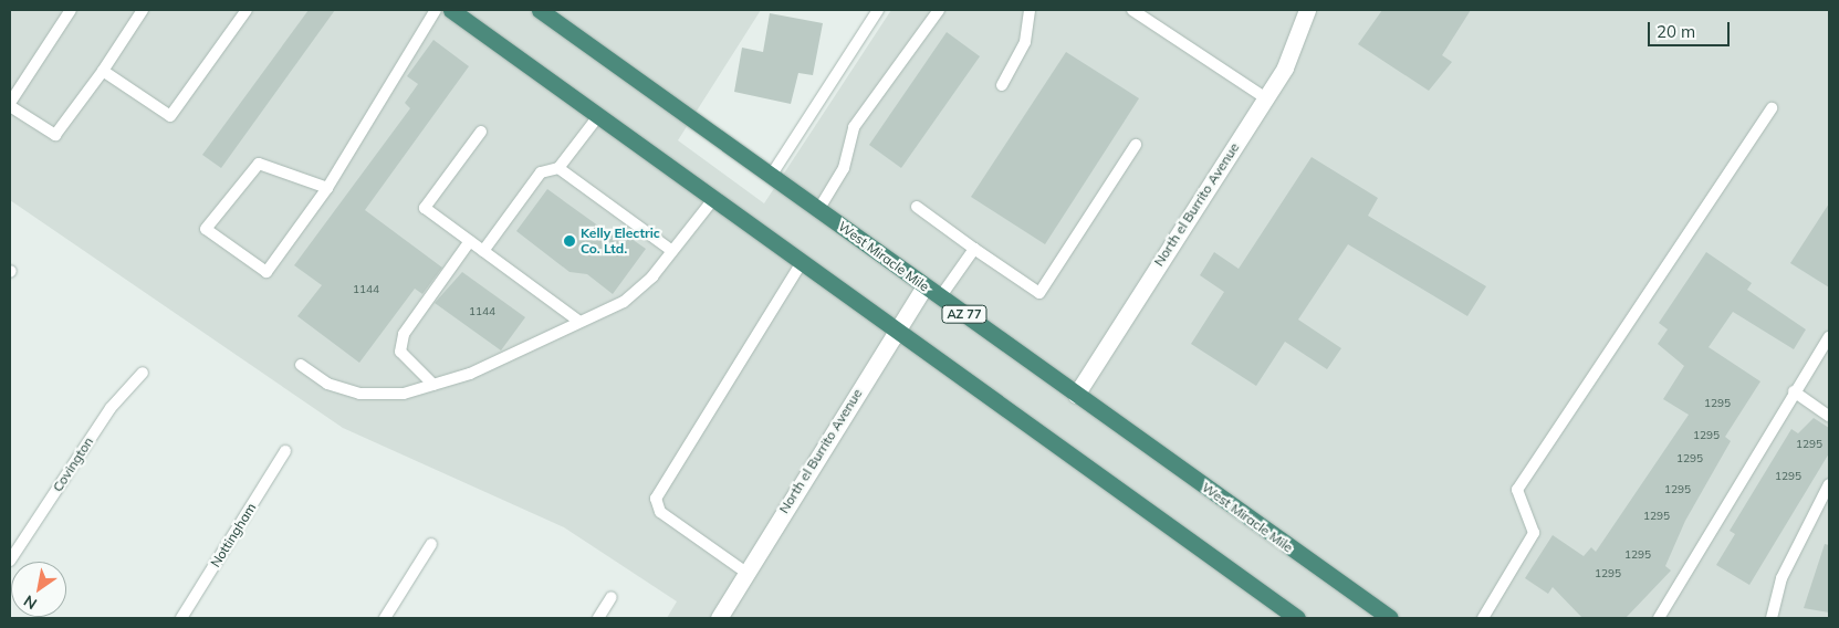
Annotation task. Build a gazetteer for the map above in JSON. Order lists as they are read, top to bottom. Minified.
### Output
{"streets":{"highway":["West Miracle Mile","AZ 77"],"street":["North el Burrito Avenue"],"lane":["Covington","Nottingham"]},"crossings":[["North el Burrito Avenue","West Miracle Mile"]],"places":["Kelly Electric Co. Ltd."],"house_numbers":["1144","1144","1295","1295","1295","1295","1295","1295","1295","1295","1295"],"scale_bar":"20 m","north":"bottom left"}
